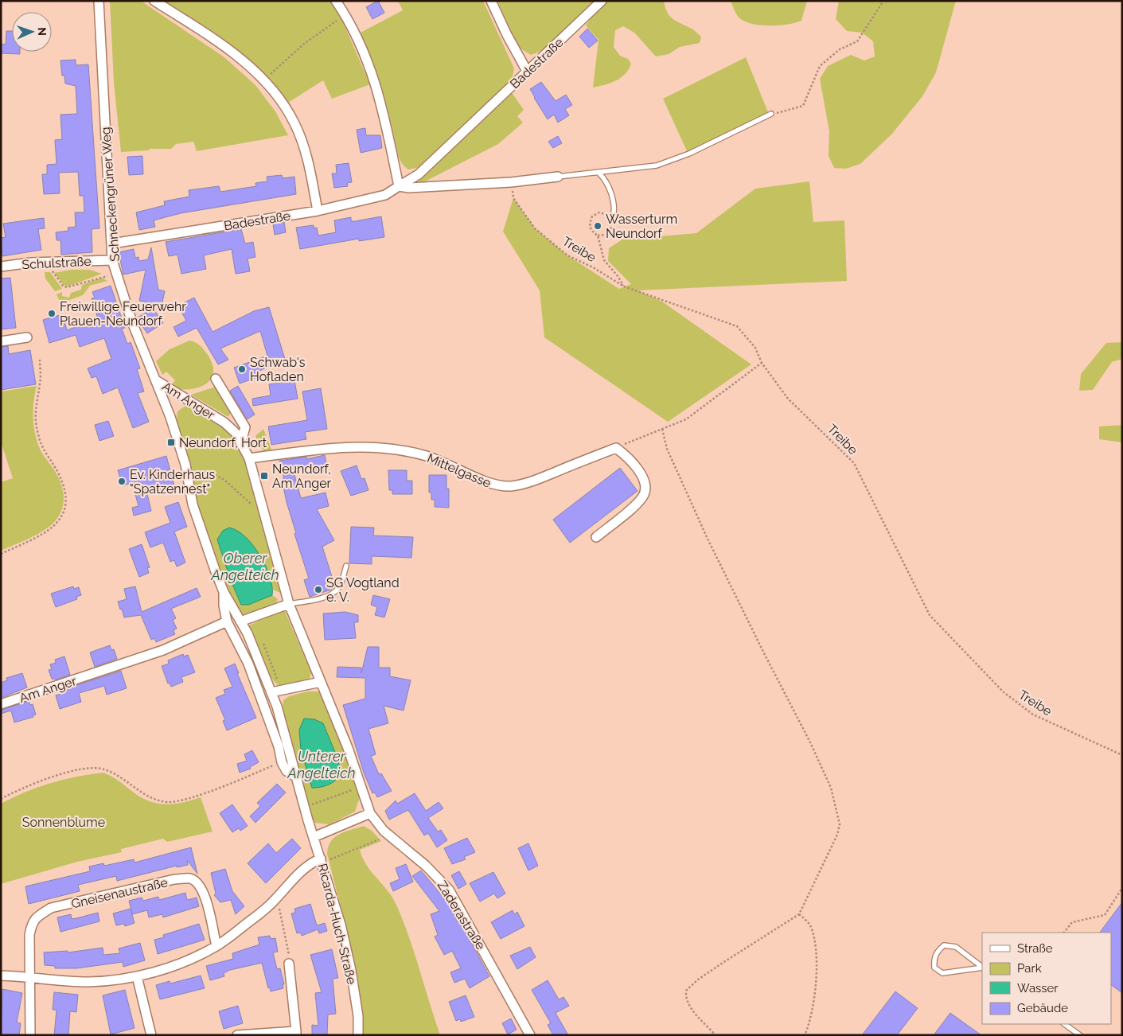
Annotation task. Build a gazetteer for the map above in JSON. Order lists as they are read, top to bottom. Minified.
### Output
{"streets":{"street":["Badestraße","Schneckengrüner Weg","Schulstraße","Am Anger","Mittelgasse","Gneisenaustraße","Zaderastraße","Ricarda-Huch-Straße"],"path":["Treibe"]},"crossings":[["Badestraße","Schneckengrüner Weg"],["Schneckengrüner Weg","Schulstraße"],["Schneckengrüner Weg","Am Anger"],["Am Anger","Mittelgasse"],["Am Anger","Zaderastraße"],["Am Anger","Ricarda-Huch-Straße"]],"water":["Oberer Angelteich","Unterer Angelteich"],"parks":["Sonnenblume"],"places":{"other":["Wasserturm Neundorf","Freiwillige Feuerwehr Plauen-Neundorf","Schwab's Hofladen","Ev. Kinderhaus \"Spatzennest\"","SG Vogtland e. V."],"transit":["Neundorf, Hort","Neundorf, Am Anger"]},"legend":["Straße","Park","Wasser","Gebäude"],"north":"right"}
